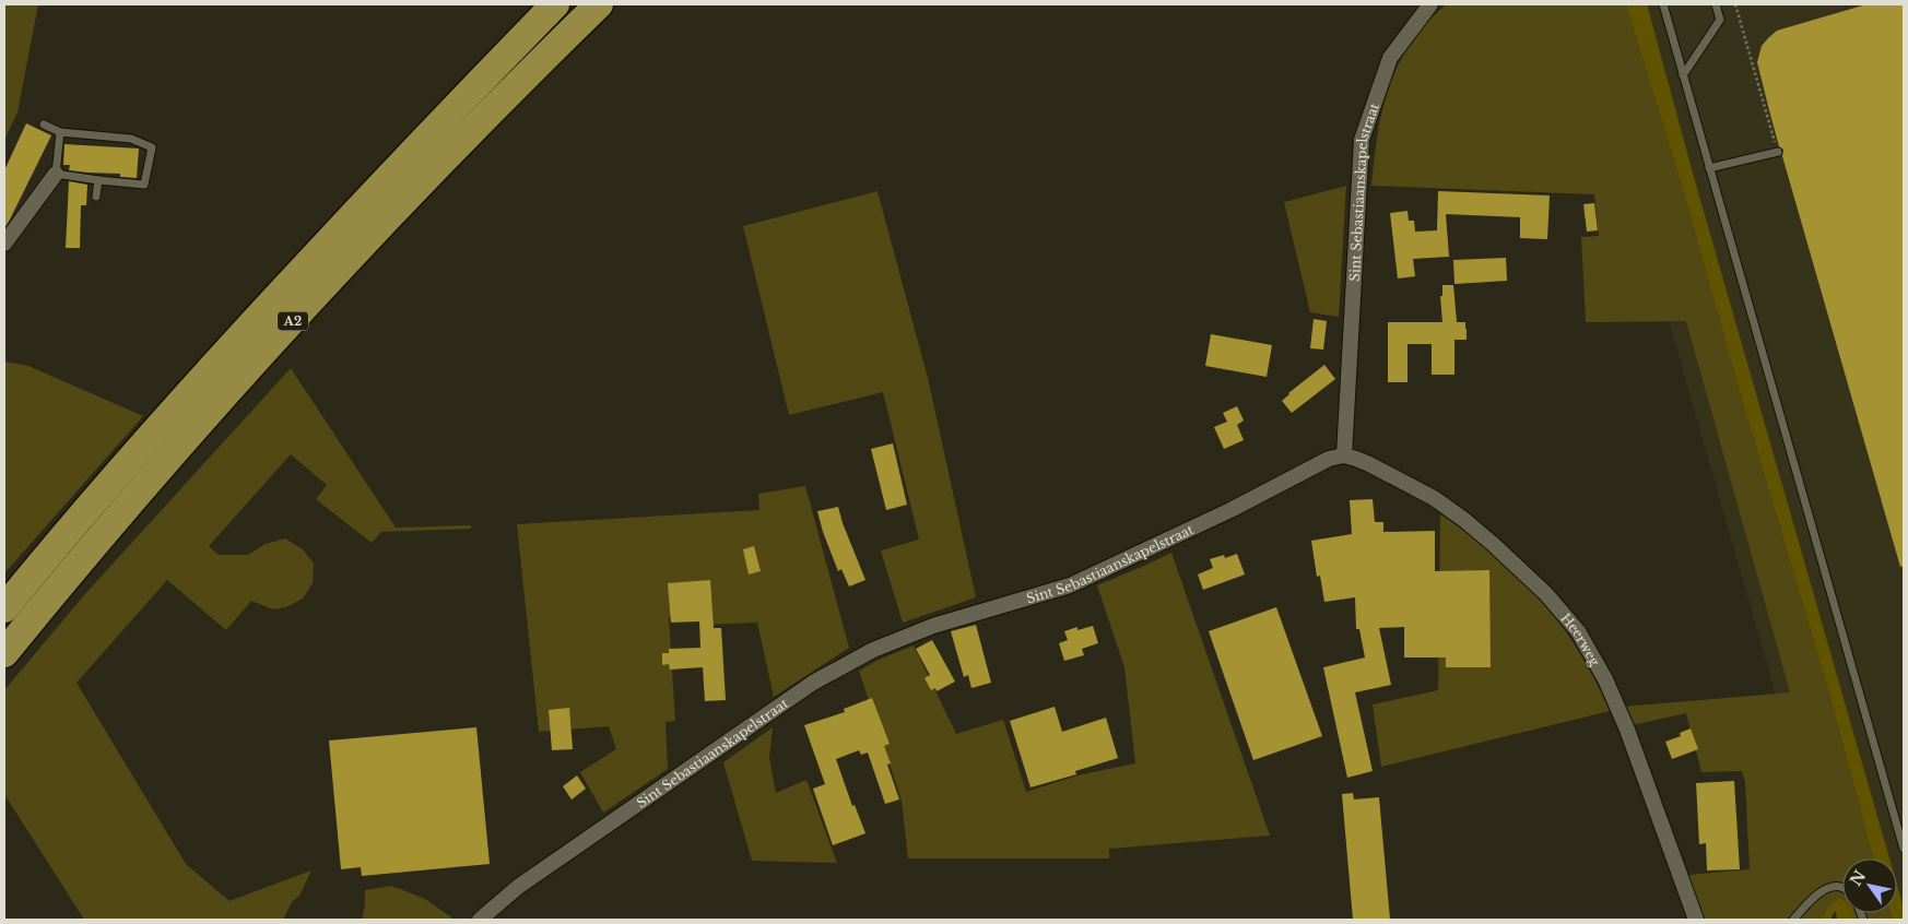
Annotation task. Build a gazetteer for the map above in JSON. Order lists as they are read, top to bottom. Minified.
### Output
{"streets":{"highway":["A2"],"street":["Sint Sebastiaanskapelstraat","Heerweg"]},"crossings":[["Sint Sebastiaanskapelstraat","Heerweg"]],"north":"top left"}
